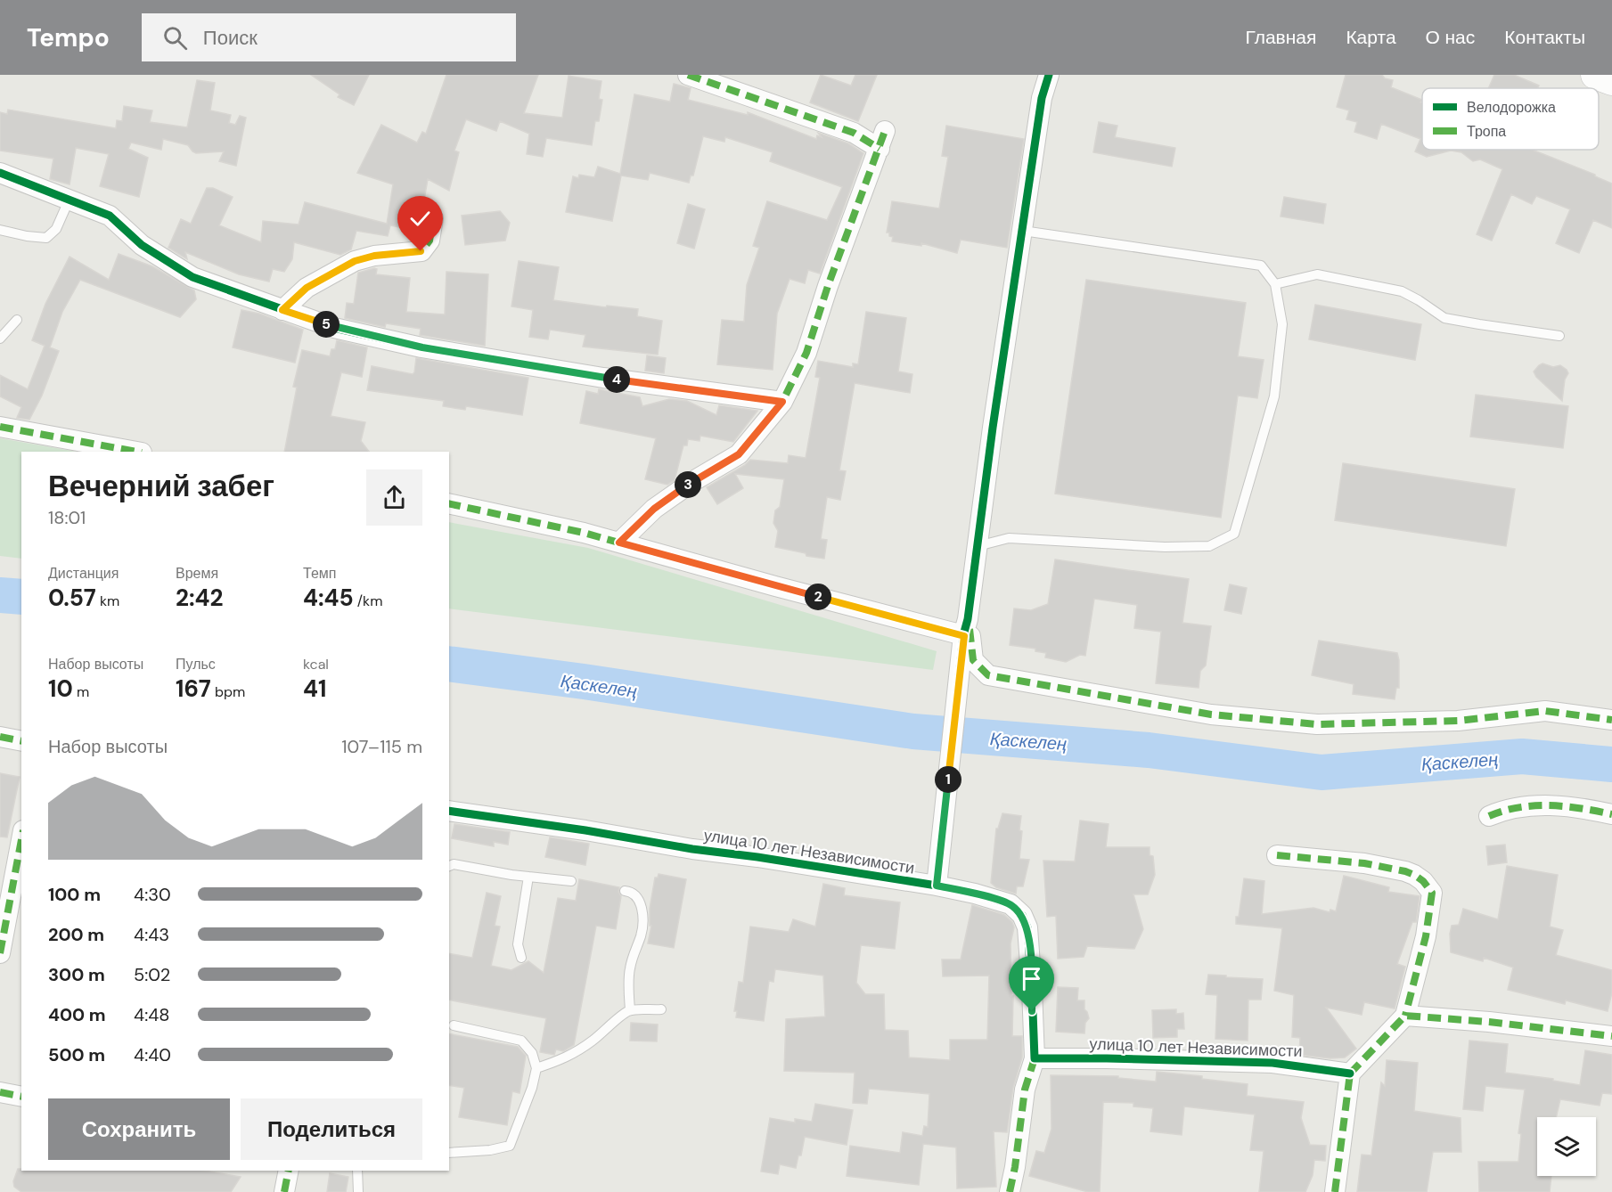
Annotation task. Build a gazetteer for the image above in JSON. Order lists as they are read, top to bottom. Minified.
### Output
{"streets":{"street":["улица 10 лет Независимости"]},"water":["Қаскелең"],"legend":["Велодорожка","Тропа"],"page":{"header":"Tempo","search":"Поиск","nav":["Главная","Карта","О нас","Контакты"],"pins":["5","4","3","2","1"],"heading":["Вечерний забег","18:01"],"stats":[["Дистанция","0.57 km"],["Время","2:42"],["Темп","4:45 /km"],["Набор высоты","10 m"],["Пульс","167 bpm"],["kcal","41"]],"chart":["Набор высоты","107–115 m"],"list":[{"name":"100 m","note":"4:30"},{"name":"200 m","note":"4:43"},{"name":"300 m","note":"5:02"},{"name":"400 m","note":"4:48"},{"name":"500 m","note":"4:40"}],"buttons":["Сохранить","Поделиться"]}}
